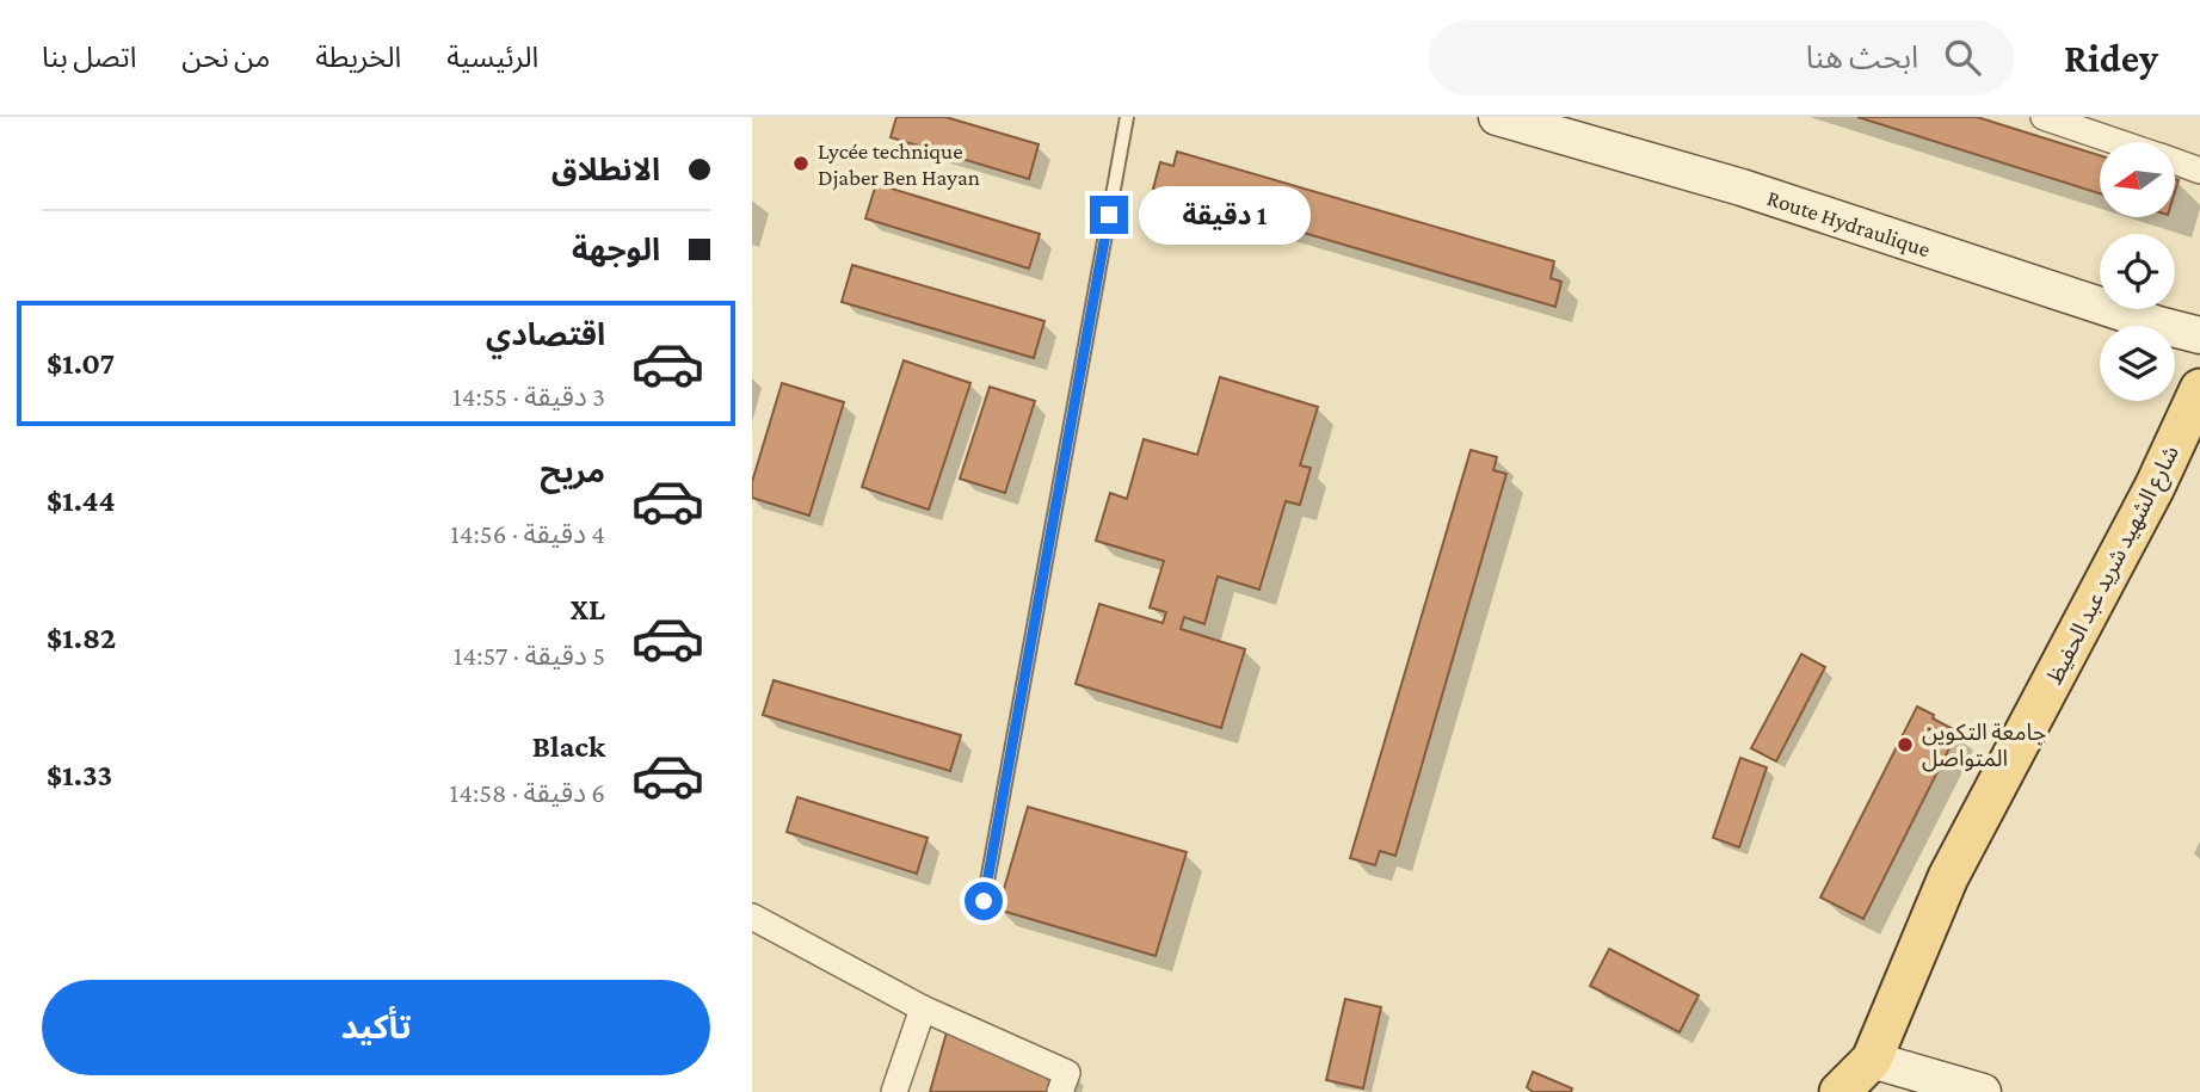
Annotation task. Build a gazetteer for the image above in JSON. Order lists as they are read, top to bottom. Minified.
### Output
{"streets":{"main road":["Route Hydraulique","شارع الشهيد شريد عبد الحفيظ"]},"places":["Lycée technique Djaber Ben Hayan","جامعة التكوين المتواصل"],"north":"left","page":{"header":"Ridey","search":"ابحث هنا","nav":["الرئيسية","الخريطة","من نحن","اتصل بنا"],"banner":["الانطلاق","الوجهة"],"bubble":"1 دقيقة","list":[{"name":"اقتصادي","note":"3 دقيقة · 14:55","value":"$1.07"},{"name":"مريح","note":"4 دقيقة · 14:56","value":"$1.44"},{"name":"XL","note":"5 دقيقة · 14:57","value":"$1.82"},{"name":"Black","note":"6 دقيقة · 14:58","value":"$1.33"}],"buttons":"تأكيد"}}
